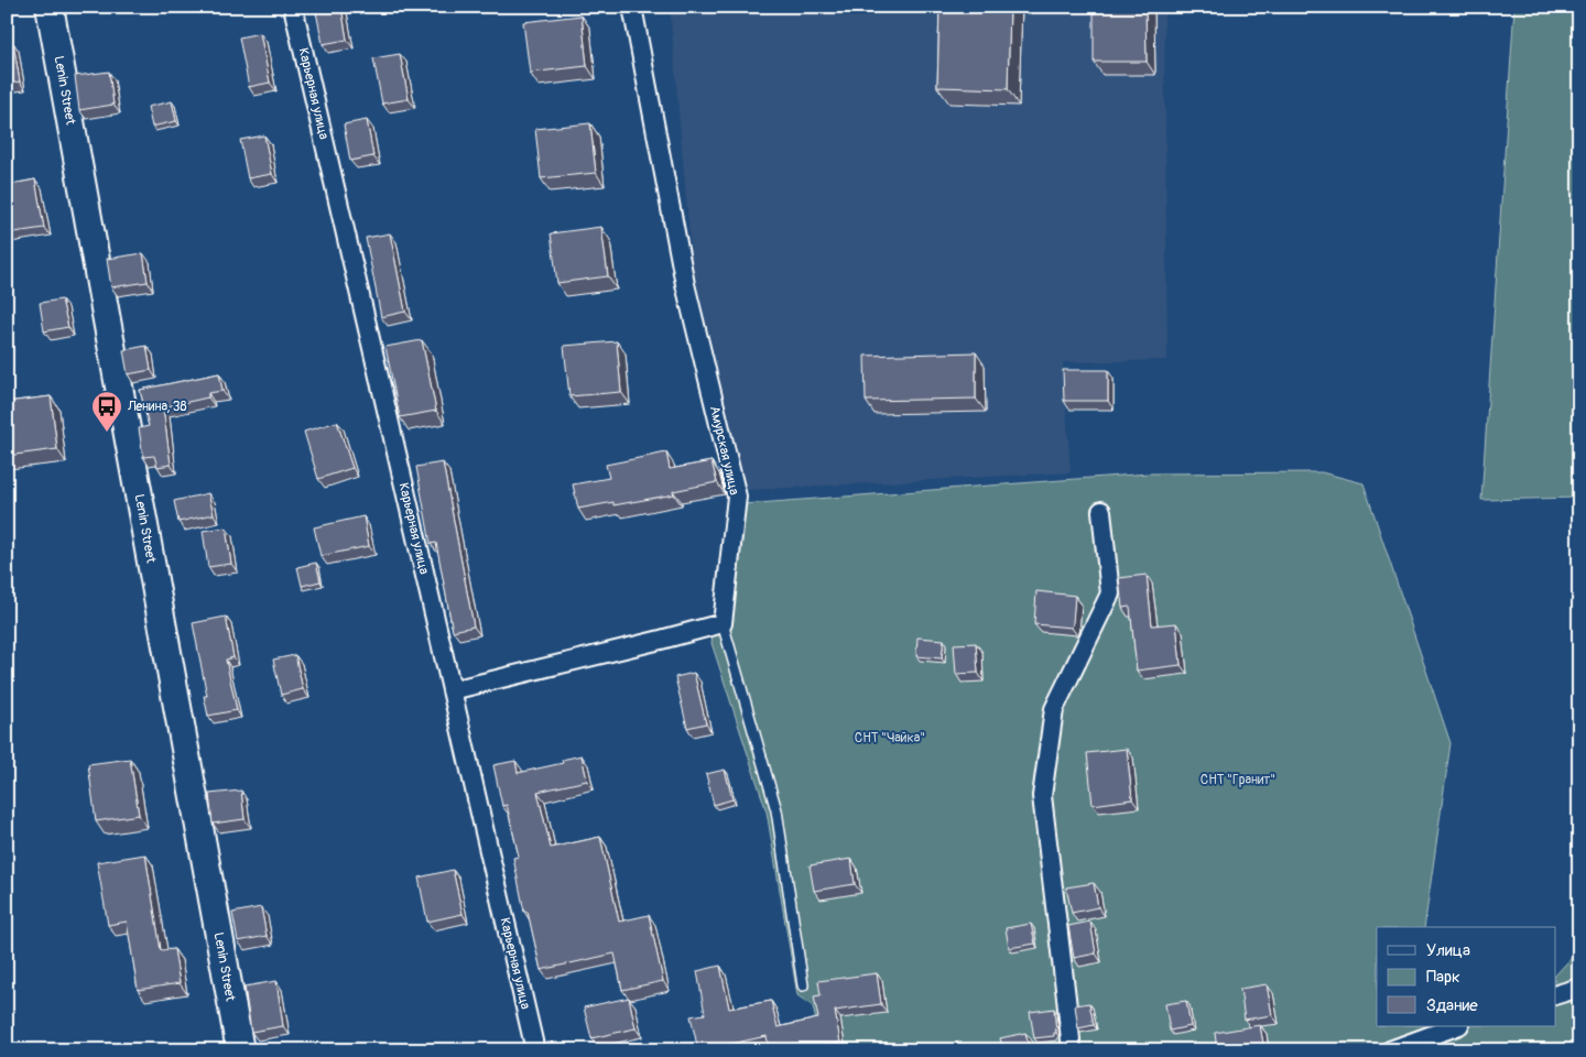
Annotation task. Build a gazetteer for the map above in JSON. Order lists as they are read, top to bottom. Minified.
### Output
{"streets":{"street":["Lenin Street","Карьерная улица","Амурская улица"]},"parks":["СНТ \"Чайка\"","СНТ \"Гранит\""],"places":{"bus stop":["Ленина, 38"]},"legend":["Улица","Парк","Здание"]}
